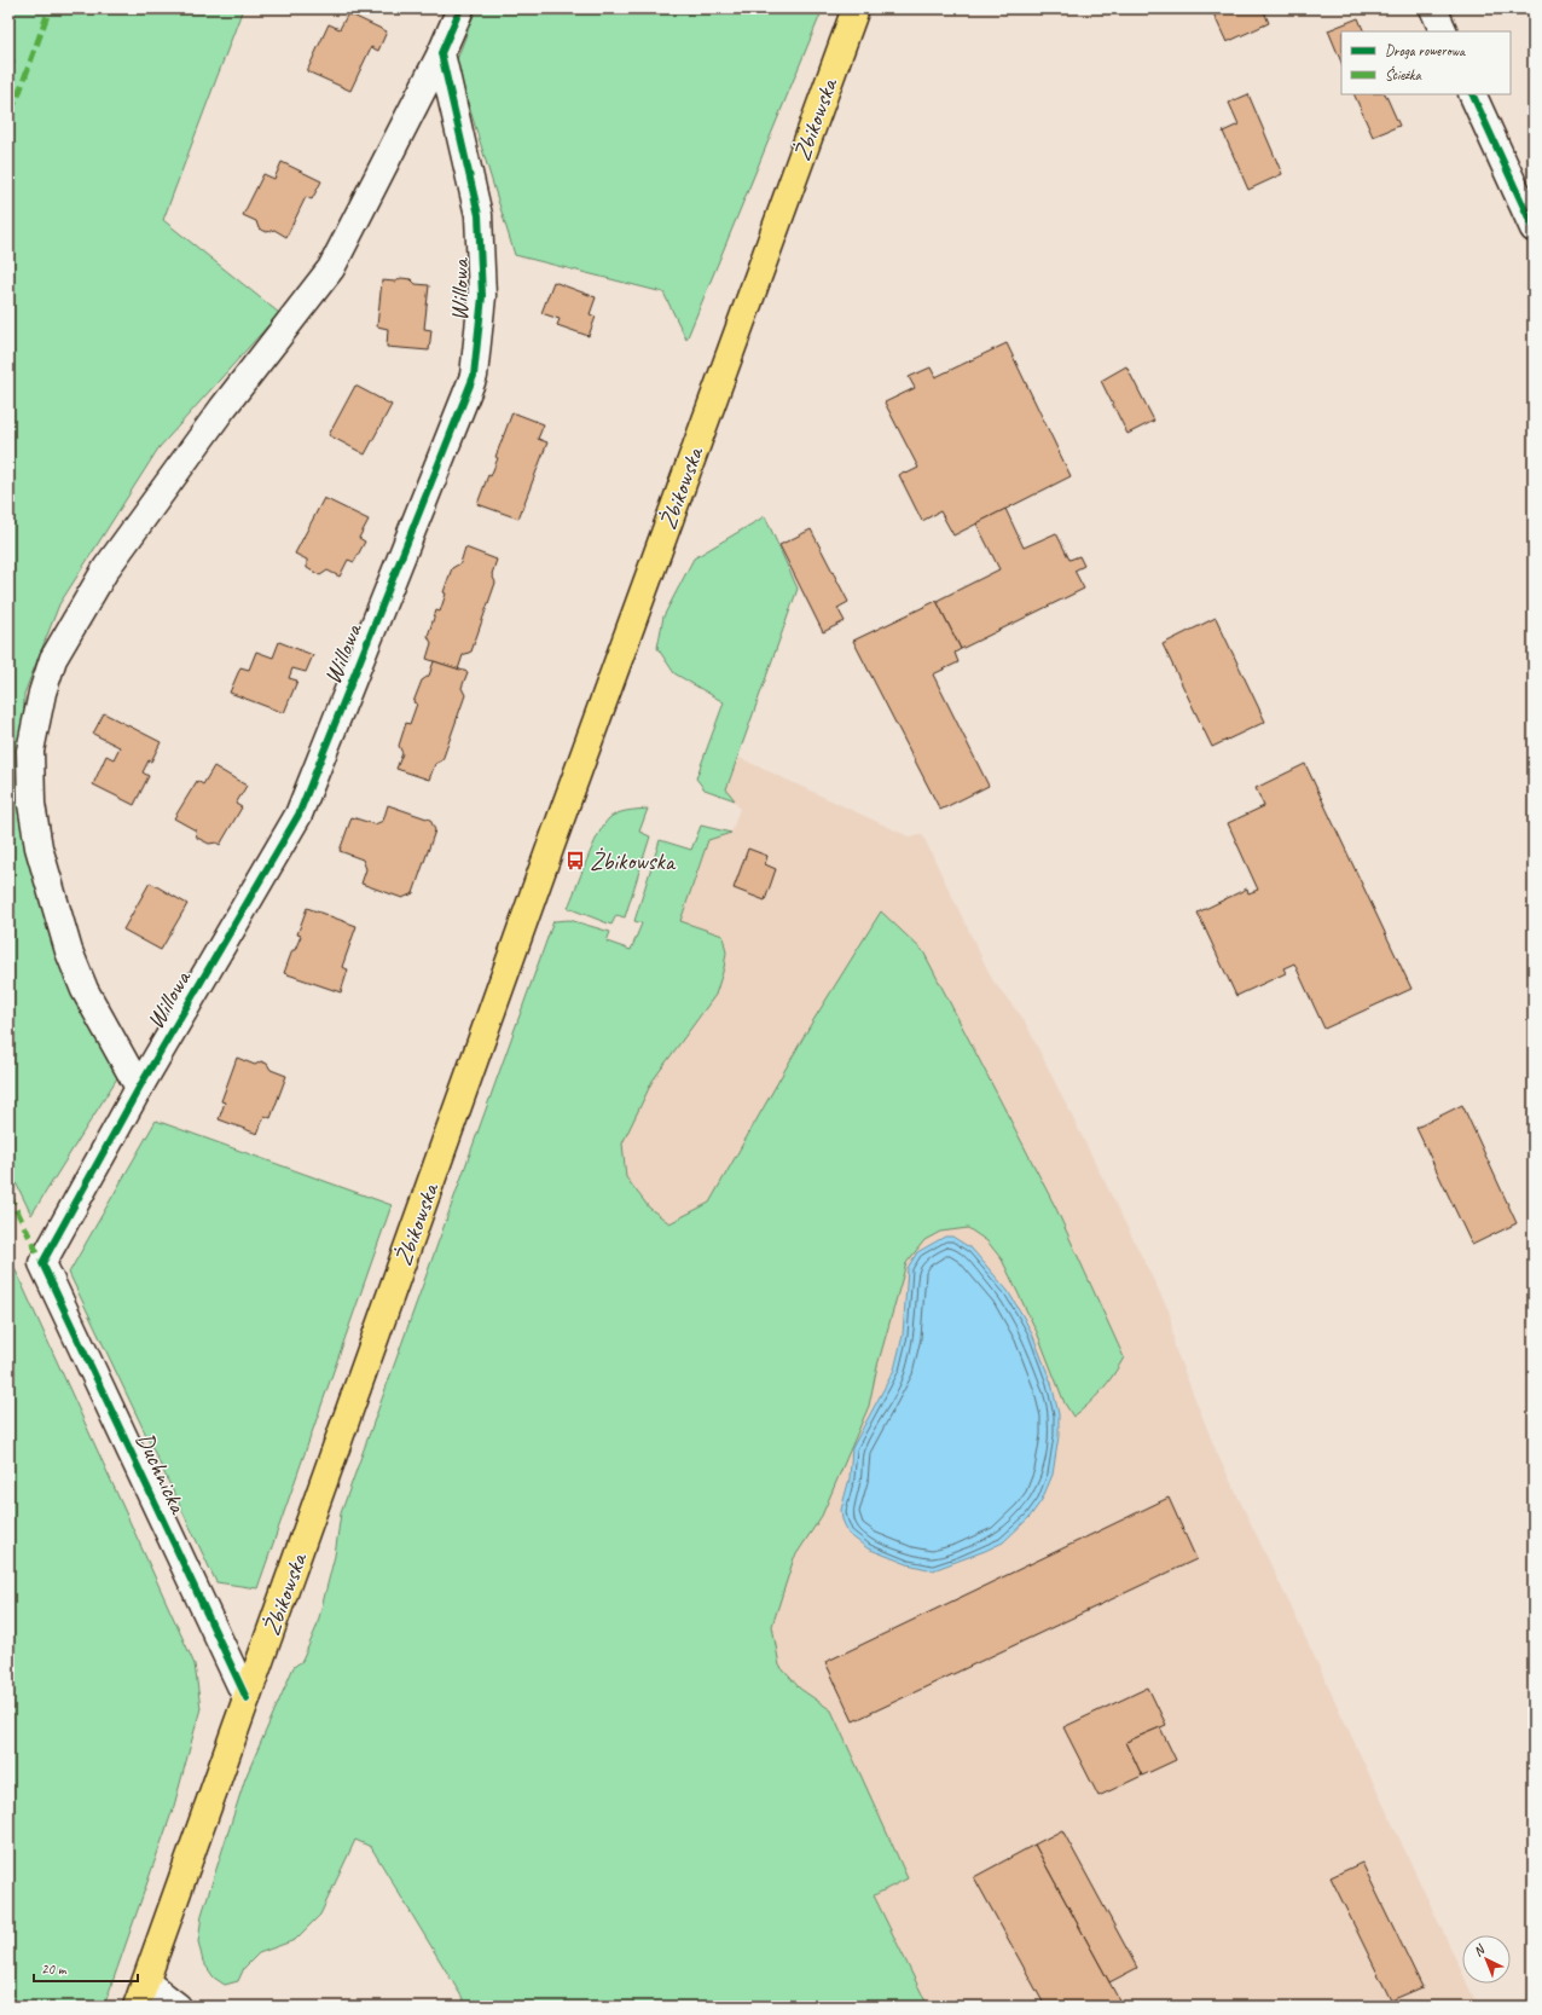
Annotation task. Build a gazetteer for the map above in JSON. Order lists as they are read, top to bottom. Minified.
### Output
{"streets":{"main road":["Żbikowska"],"street":["Willowa","Duchnicka"]},"crossings":[["Żbikowska","Duchnicka"],["Willowa","Duchnicka"]],"places":{"bus stop":["Żbikowska"]},"legend":["Droga rowerowa","Ścieżka"],"scale_bar":"20 m","north":"top left"}
